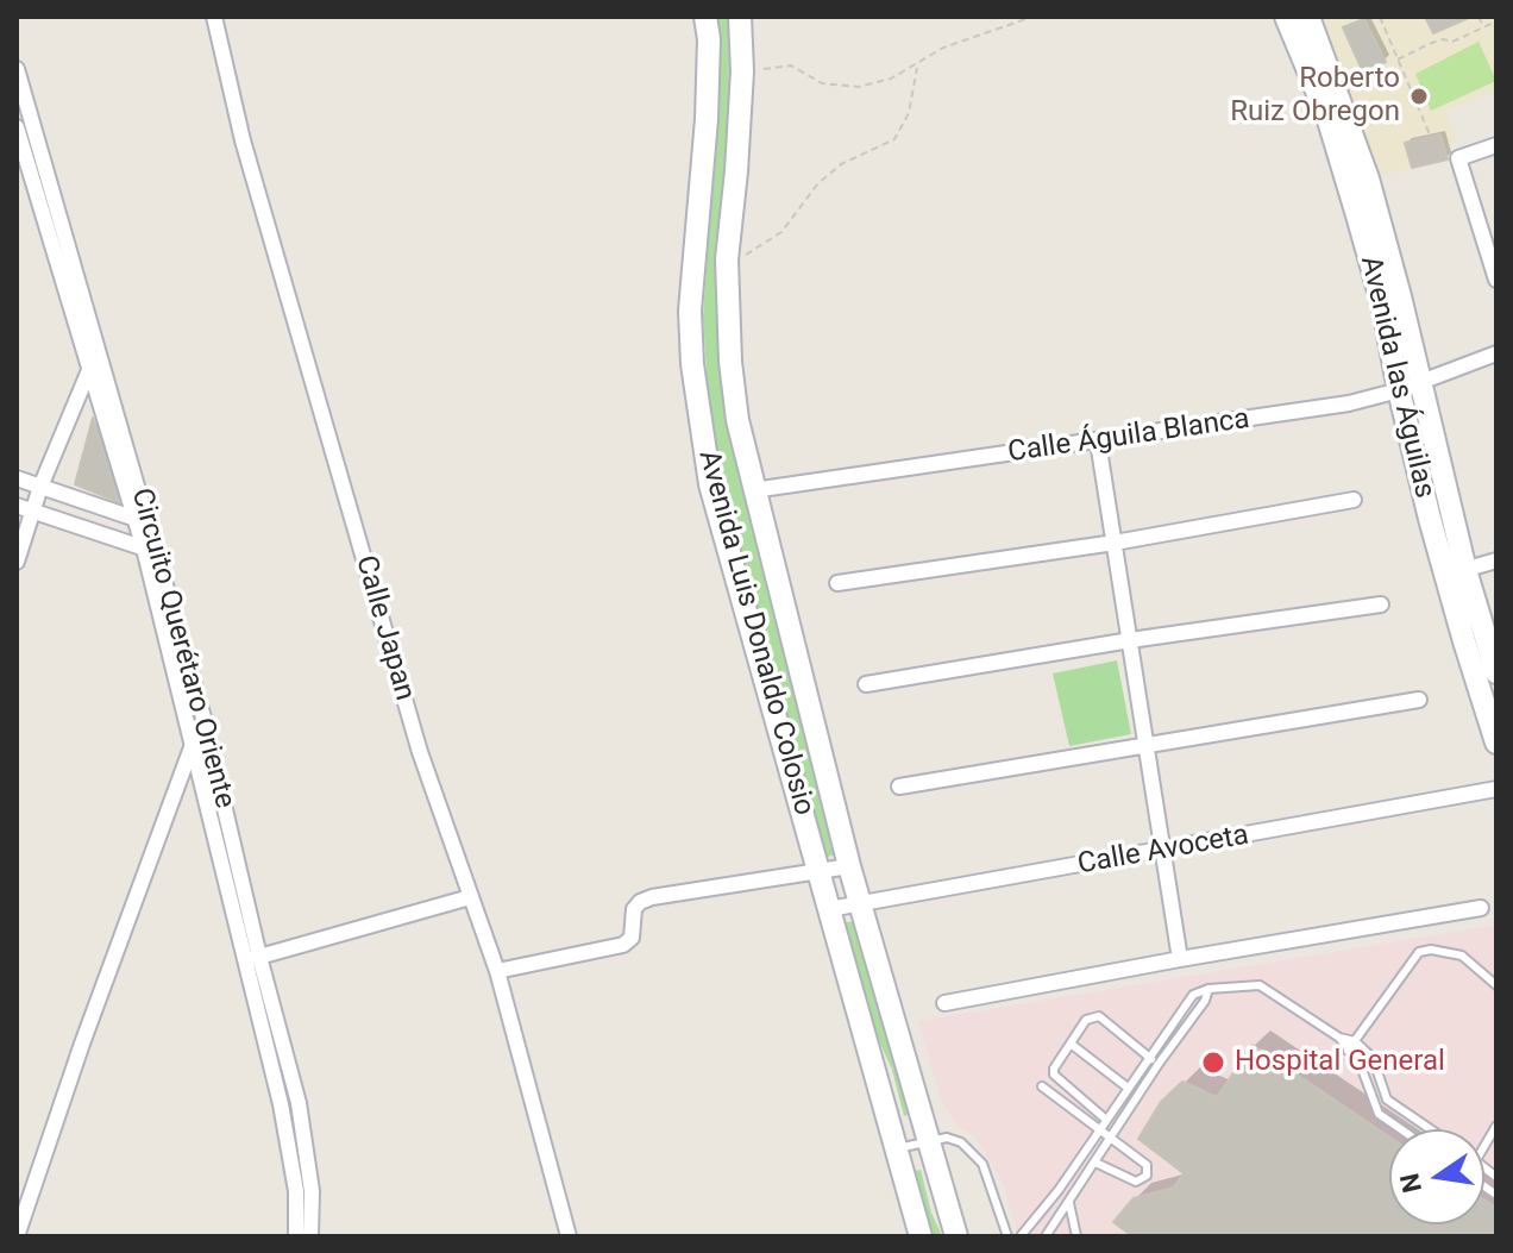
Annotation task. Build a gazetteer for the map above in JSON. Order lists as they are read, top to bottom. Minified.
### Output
{"streets":{"street":["Avenida las Águilas","Calle Águila Blanca","Calle Japan","Avenida Luis Donaldo Colosio","Circuito Querétaro Oriente","Calle Avoceta"]},"crossings":[["Avenida las Águilas","Calle Águila Blanca"],["Calle Águila Blanca","Avenida Luis Donaldo Colosio"],["Avenida Luis Donaldo Colosio","Calle Avoceta"]],"places":["Roberto Ruiz Obregon","Hospital General"],"north":"left"}
